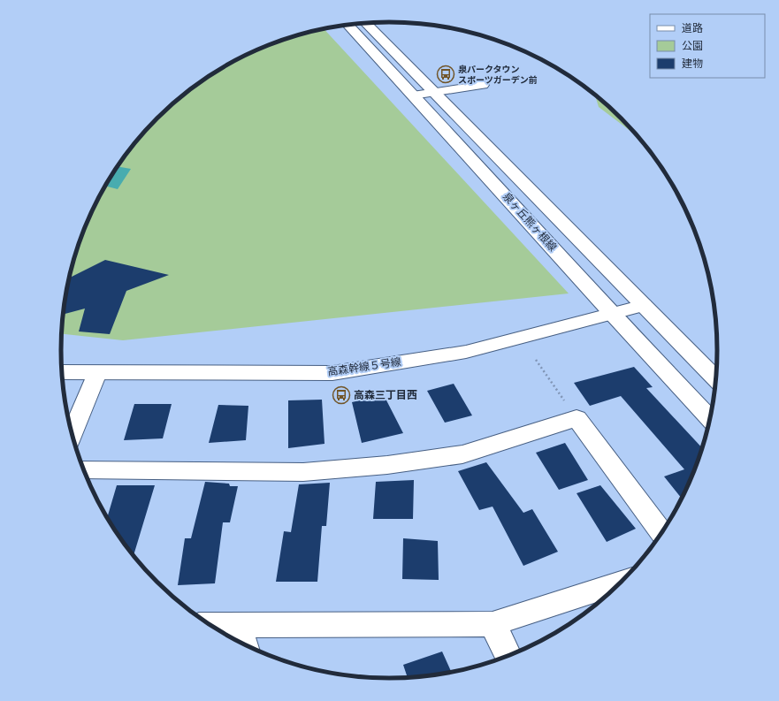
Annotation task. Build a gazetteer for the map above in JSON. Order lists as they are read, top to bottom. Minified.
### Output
{"streets":{"main road":["泉ヶ丘熊ヶ根線","高森幹線５号線"]},"crossings":[["泉ヶ丘熊ヶ根線","高森幹線５号線"]],"places":{"bus stop":["泉パークタウン スポーツガーデン前","高森三丁目西"]},"legend":["道路","公園","建物"]}
